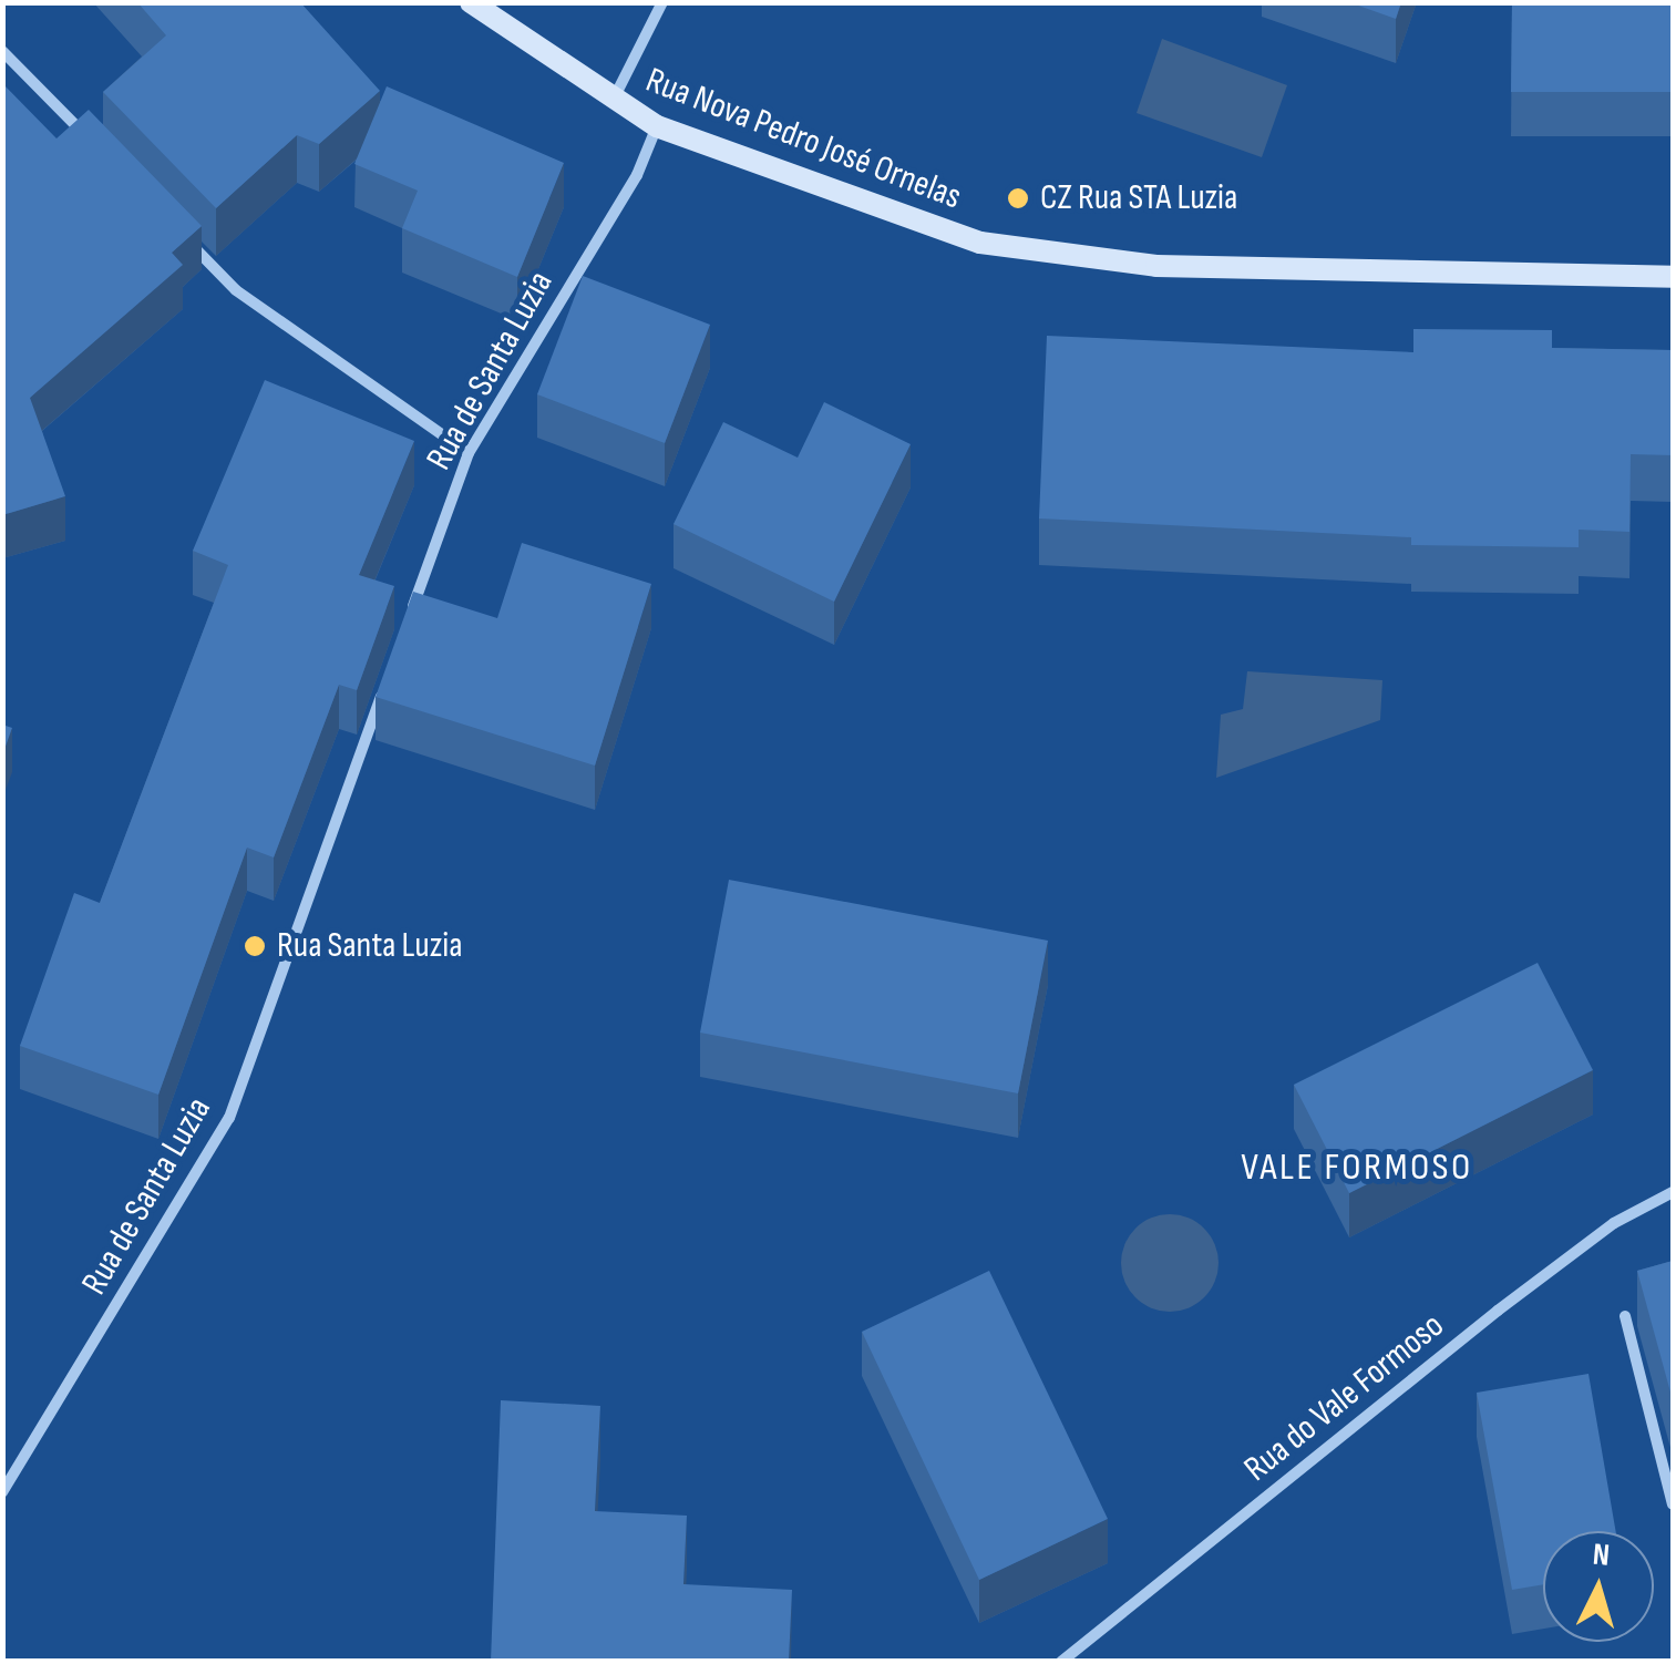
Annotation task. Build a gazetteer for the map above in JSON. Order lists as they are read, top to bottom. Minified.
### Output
{"streets":{"street":["Rua Nova Pedro José Ornelas","Rua de Santa Luzia","Rua do Vale Formoso"]},"crossings":[["Rua Nova Pedro José Ornelas","Rua de Santa Luzia"]],"districts":["VALE FORMOSO"],"places":["CZ Rua STA Luzia","Rua Santa Luzia"],"north":"top"}
